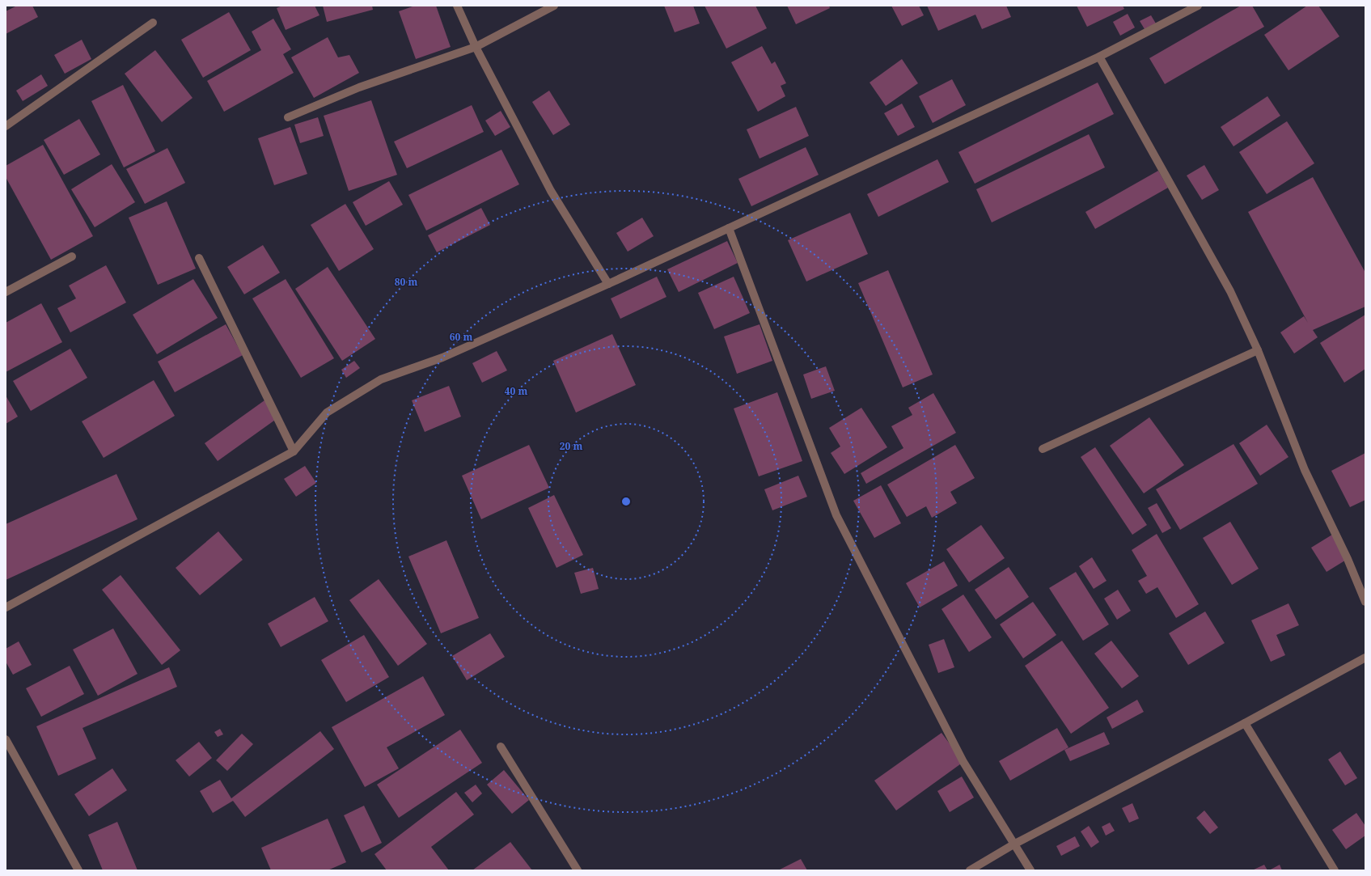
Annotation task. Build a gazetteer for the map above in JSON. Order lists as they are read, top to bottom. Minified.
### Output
{"rings":["80 m","60 m","40 m","20 m"]}
